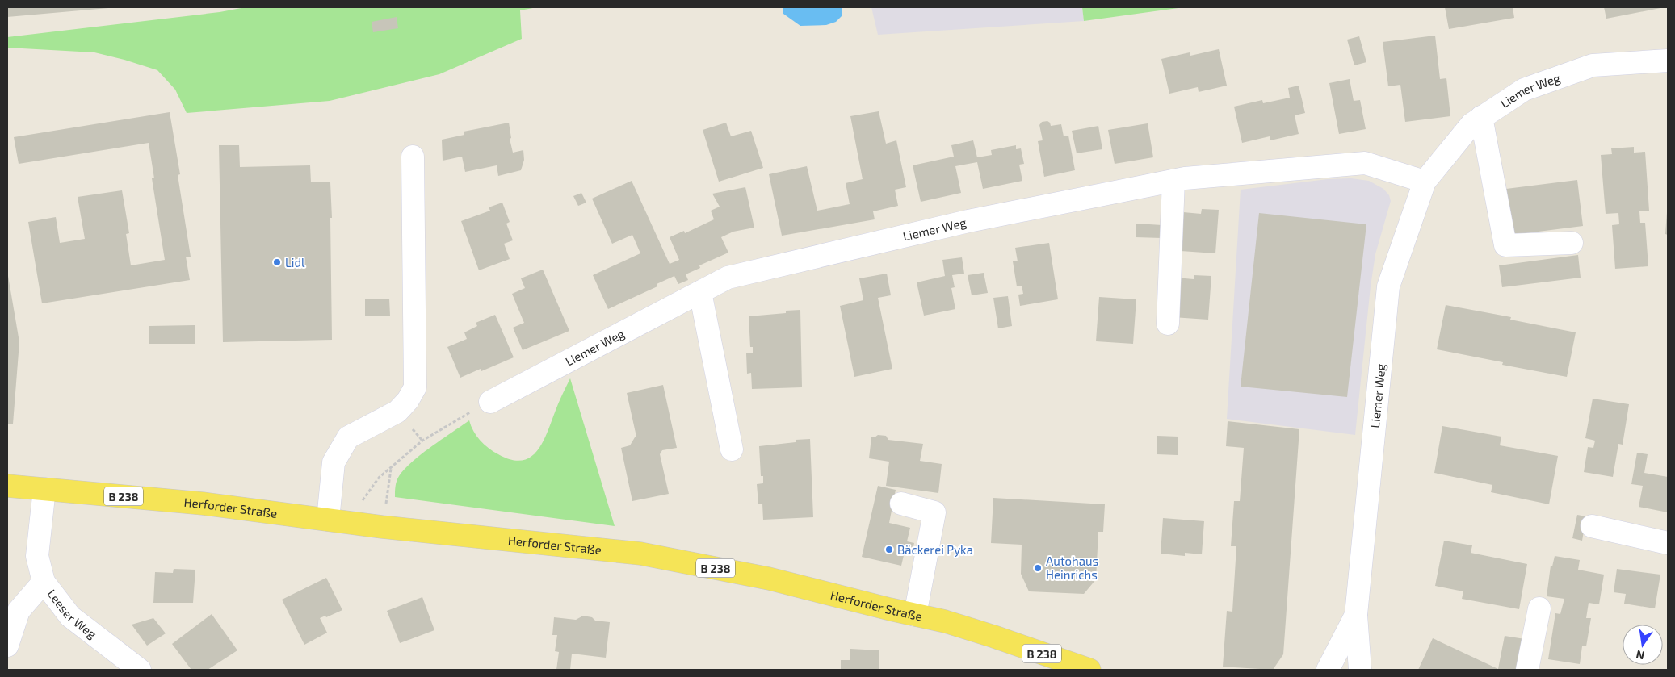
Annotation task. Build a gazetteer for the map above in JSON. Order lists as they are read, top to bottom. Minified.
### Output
{"streets":{"main road":["B 238","Herforder Straße"],"street":["Liemer Weg","Leeser Weg"]},"crossings":[["Herforder Straße","Leeser Weg"]],"places":["Lidl","Bäckerei Pyka","Autohaus Heinrichs"],"north":"bottom"}
